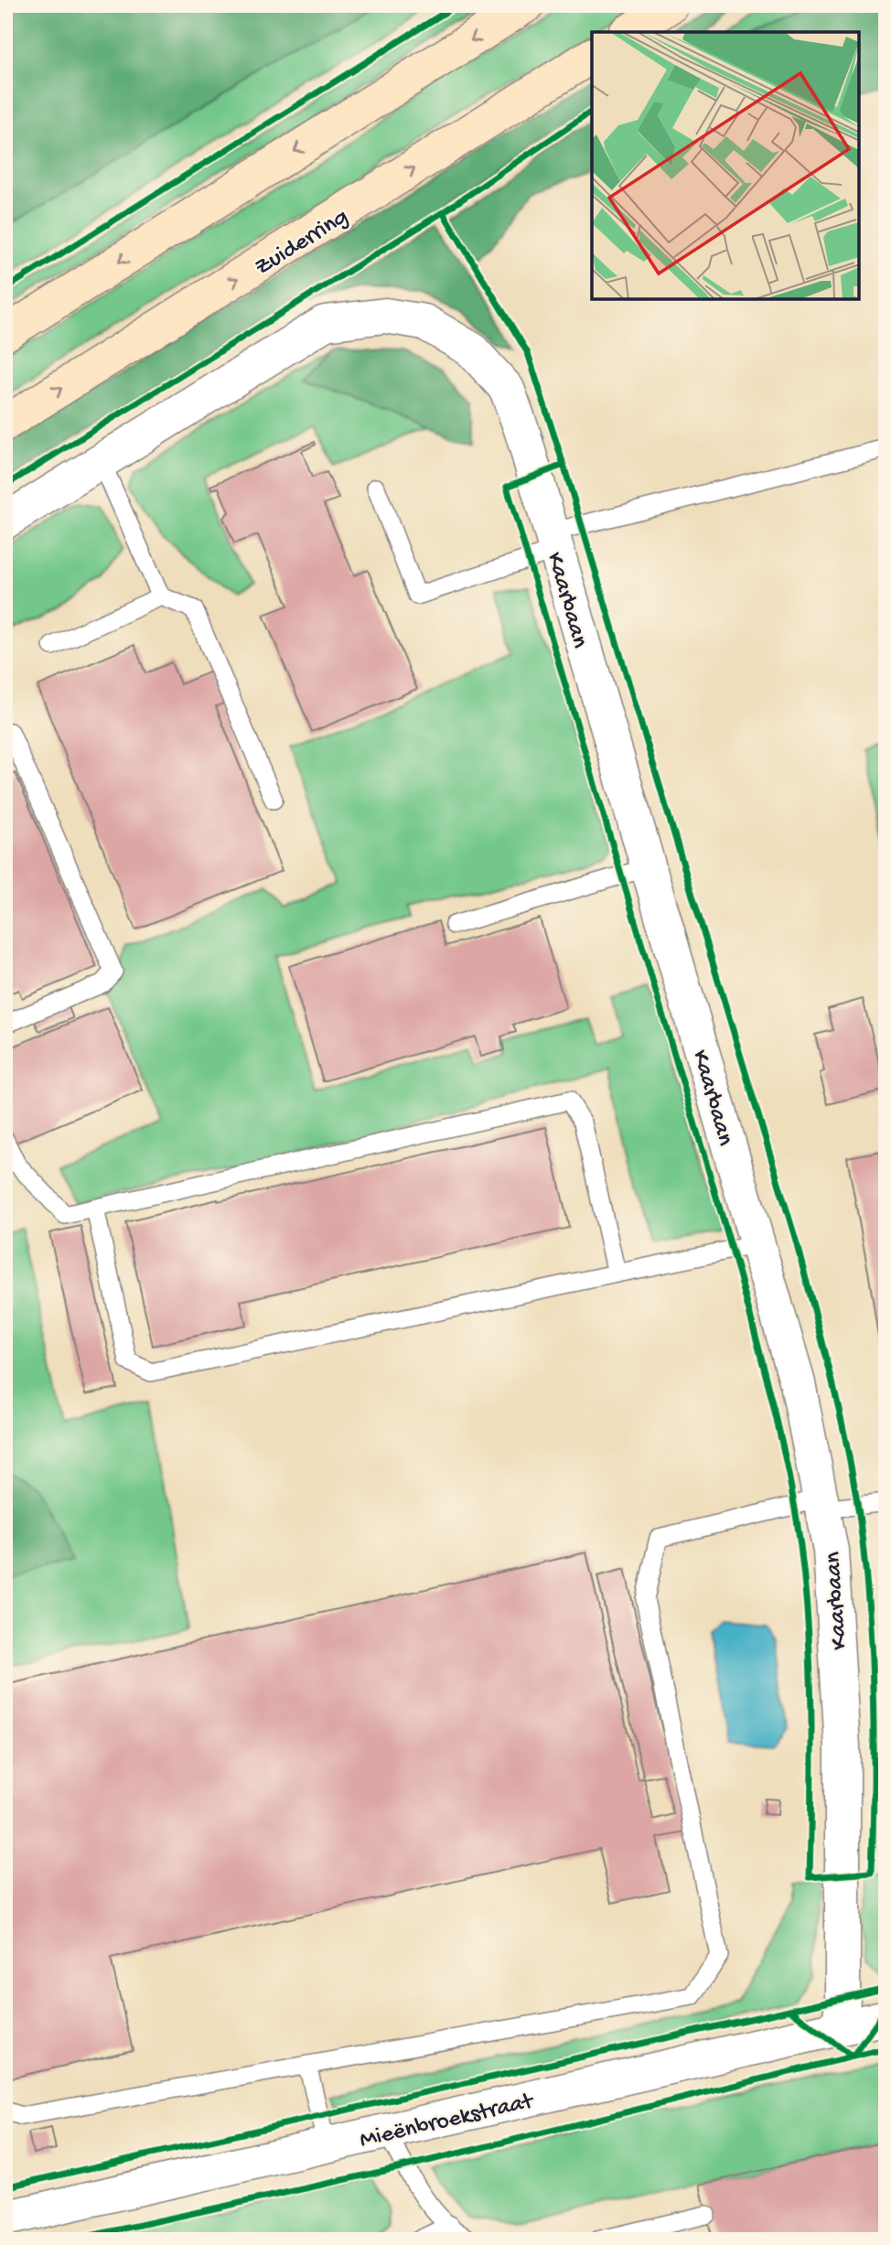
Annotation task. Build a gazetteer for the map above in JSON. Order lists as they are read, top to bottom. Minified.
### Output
{"streets":{"main road":["Zuiderring"],"street":["Kaarbaan","Mieënbroekstraat"]},"crossings":[["Kaarbaan","Mieënbroekstraat"]]}
